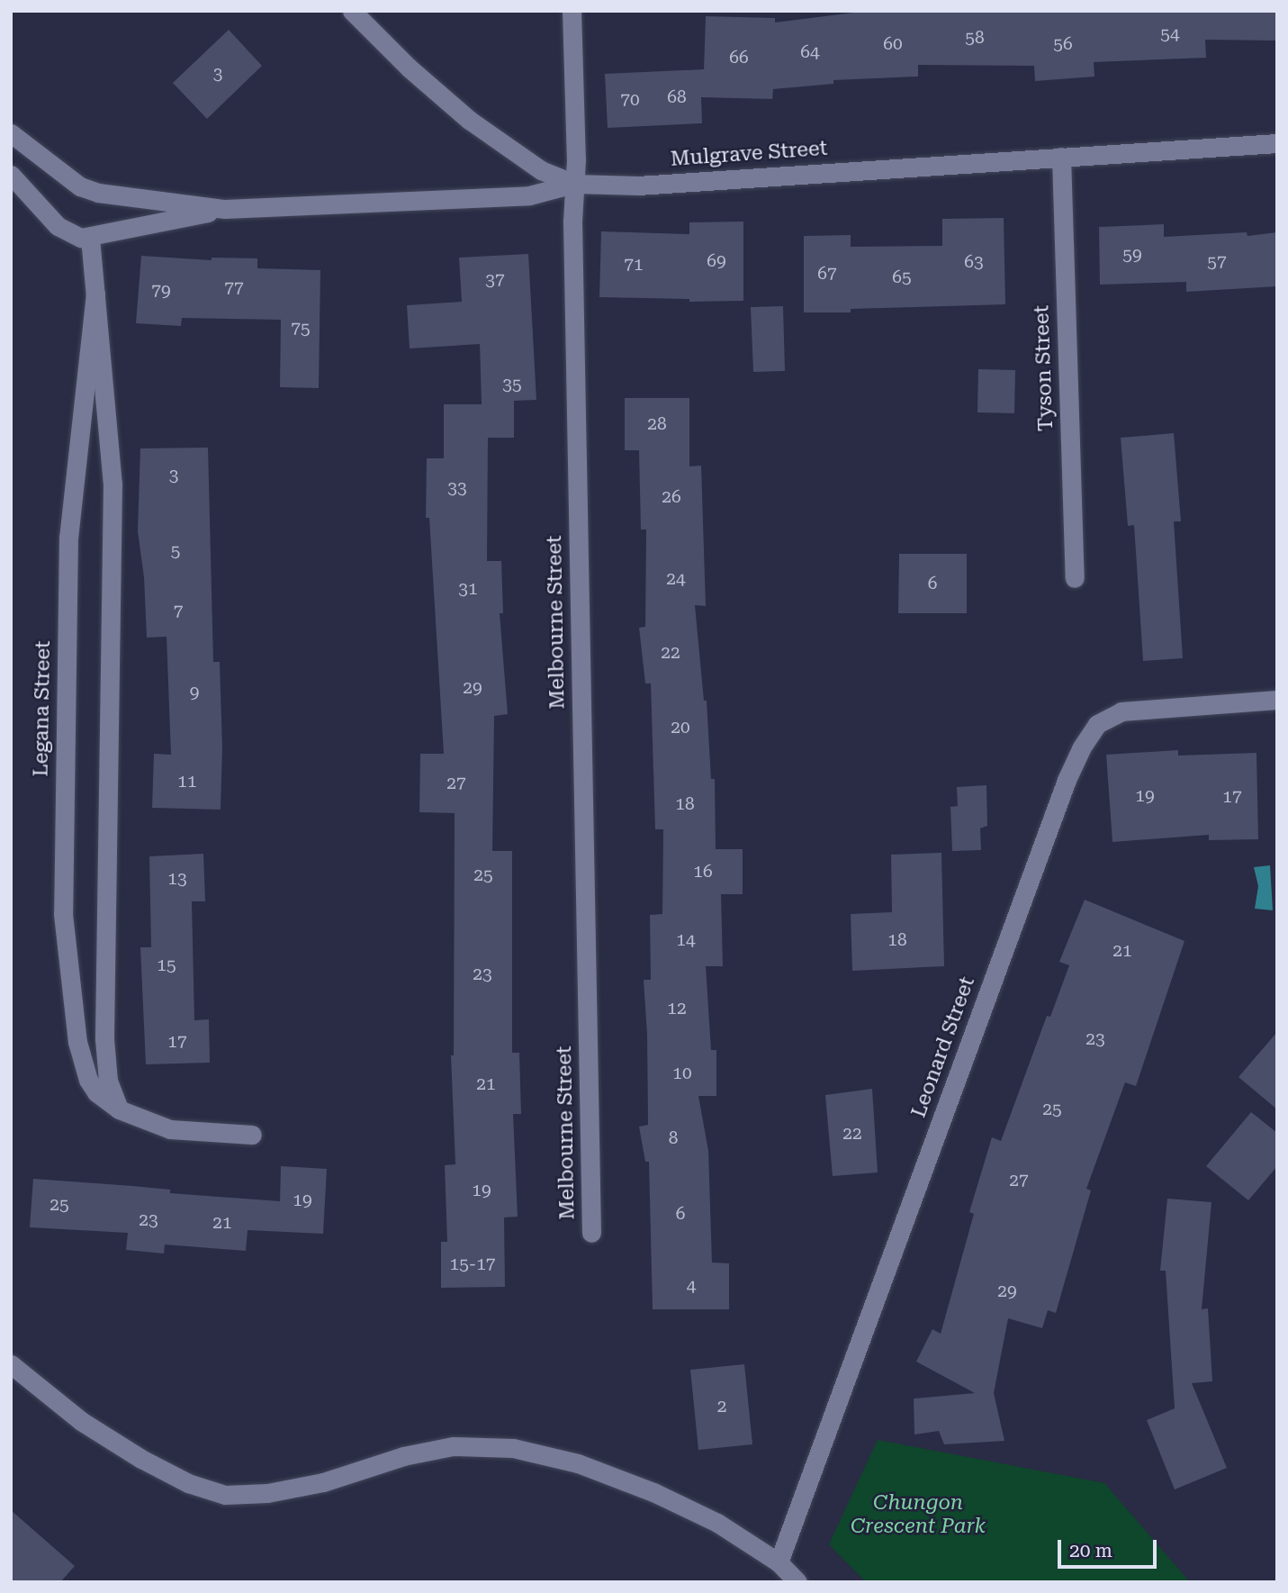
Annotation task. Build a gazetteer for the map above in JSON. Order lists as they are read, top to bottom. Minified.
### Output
{"streets":{"street":["Mulgrave Street","Tyson Street","Melbourne Street","Legana Street","Leonard Street"]},"crossings":[["Mulgrave Street","Tyson Street"],["Mulgrave Street","Melbourne Street"],["Mulgrave Street","Legana Street"]],"parks":["Chungon Crescent Park"],"house_numbers":["54","58","60","56","64","66","3","68","70","59","69","63","57","71","67","65","37","77","79","75","35","28","3","33","26","5","24","6","31","7","22","29","9","20","11","27","19","17","18","16","25","13","14","18","21","15","23","12","23","17","10","21","25","22","8","27","19","19","25","6","23","21","15-17","4","29","2"],"scale_bar":"20 m"}
